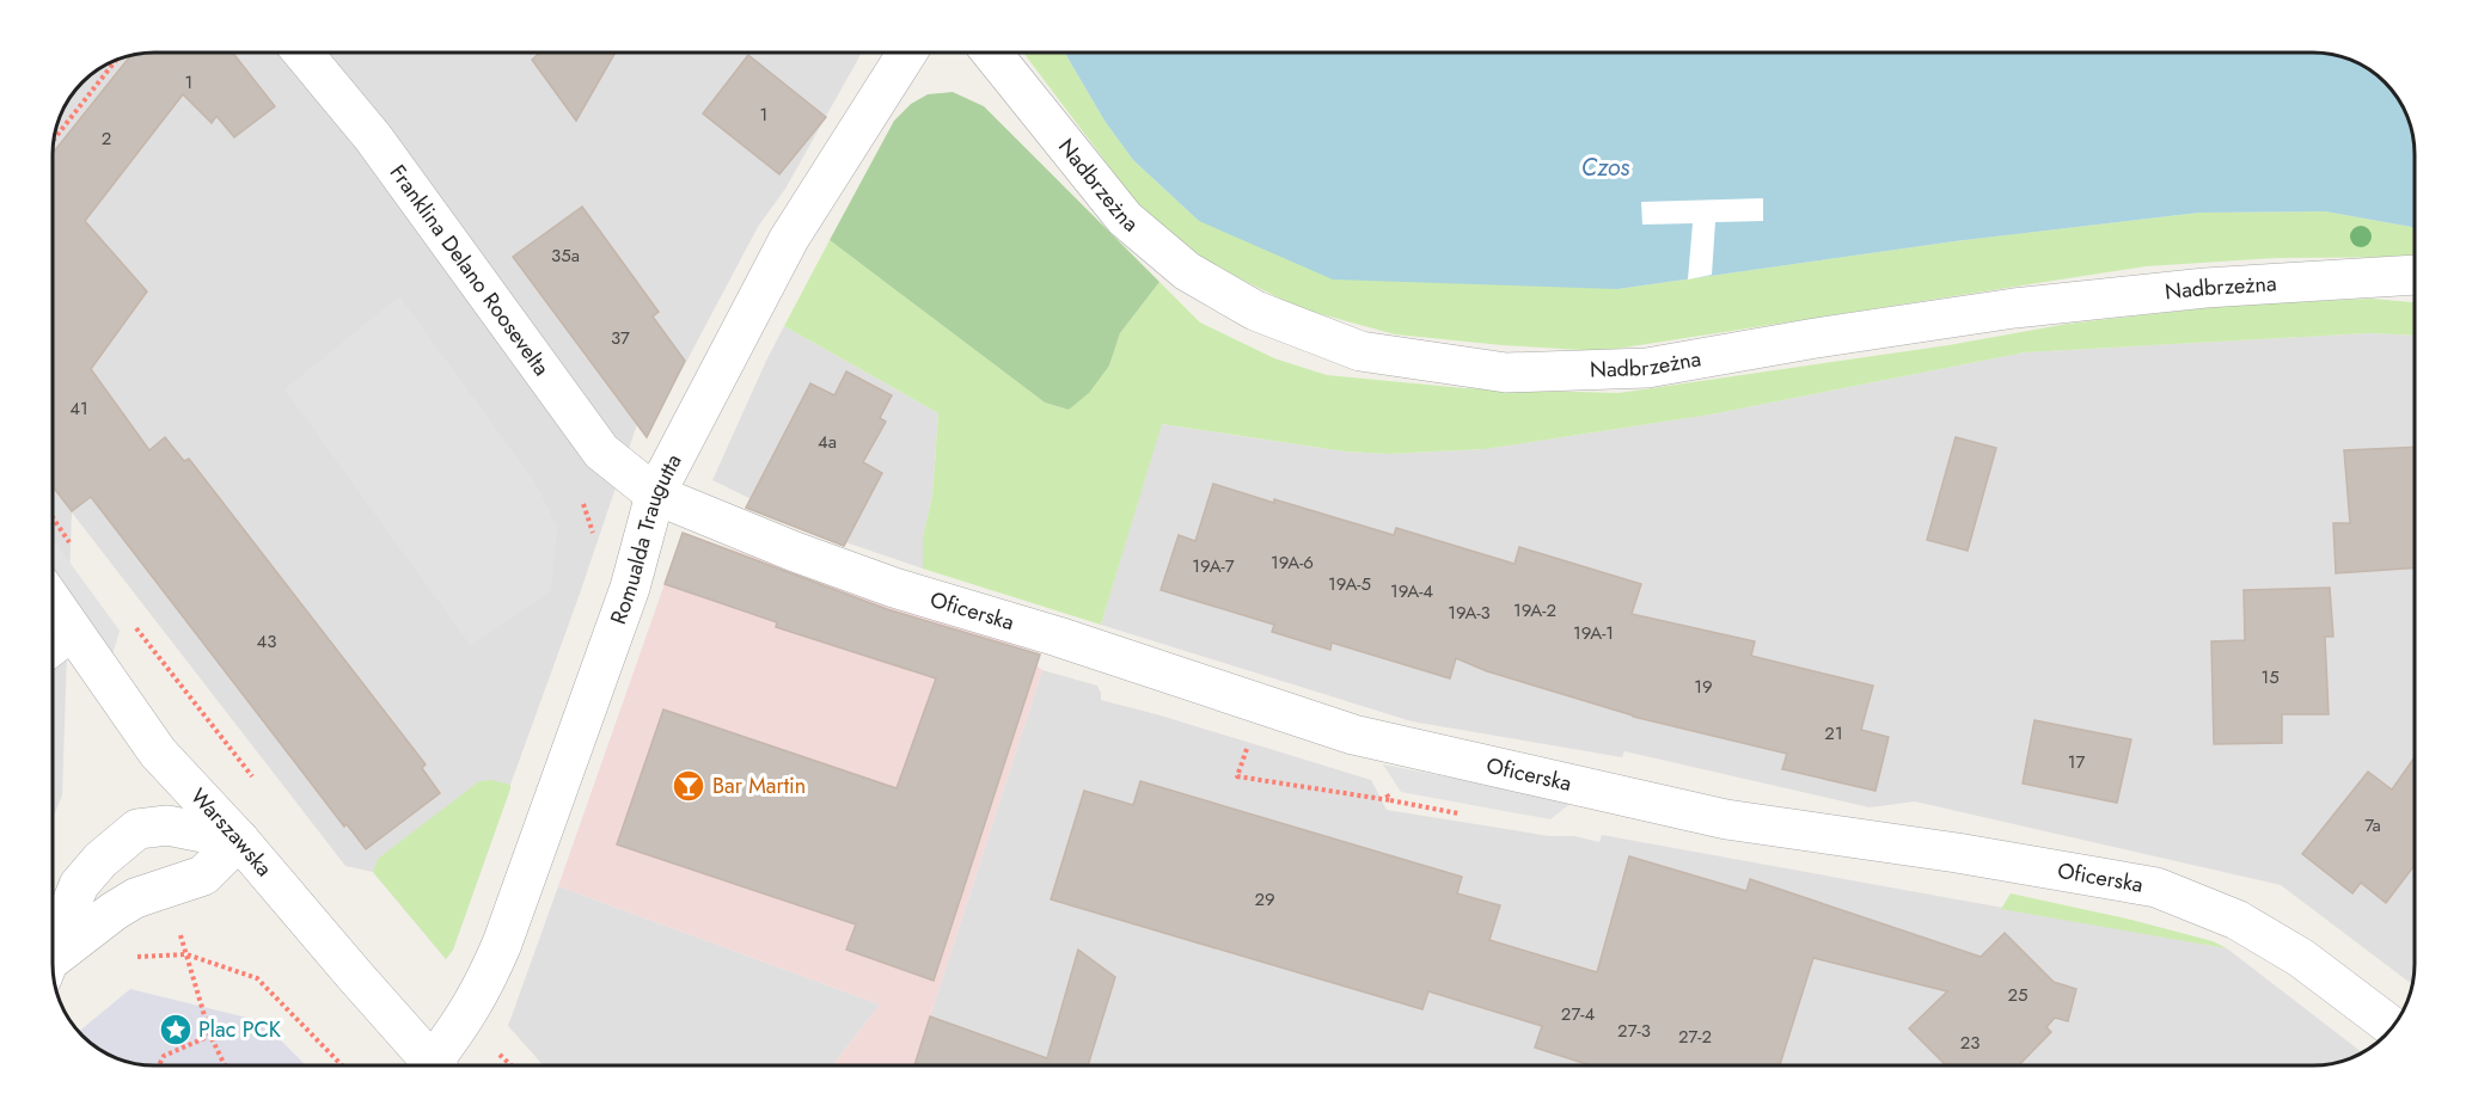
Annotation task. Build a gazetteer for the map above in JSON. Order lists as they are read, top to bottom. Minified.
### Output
{"streets":{"street":["Nadbrzeżna","Franklina Delano Roosevelta","Romualda Traugutta","Oficerska","Warszawska"]},"crossings":[["Franklina Delano Roosevelta","Romualda Traugutta"],["Franklina Delano Roosevelta","Oficerska"],["Romualda Traugutta","Oficerska"]],"water":["Czos"],"places":{"bar":["Bar Martin"],"place":["Plac PCK"]},"house_numbers":["1","1","2","35a","37","41","4a","19A-6","19A-7","19A-5","19A-4","19A-2","19A-3","19A-1","43","15","19","21","17","7a","29","25","27-4","27-3","27-2","23"]}
